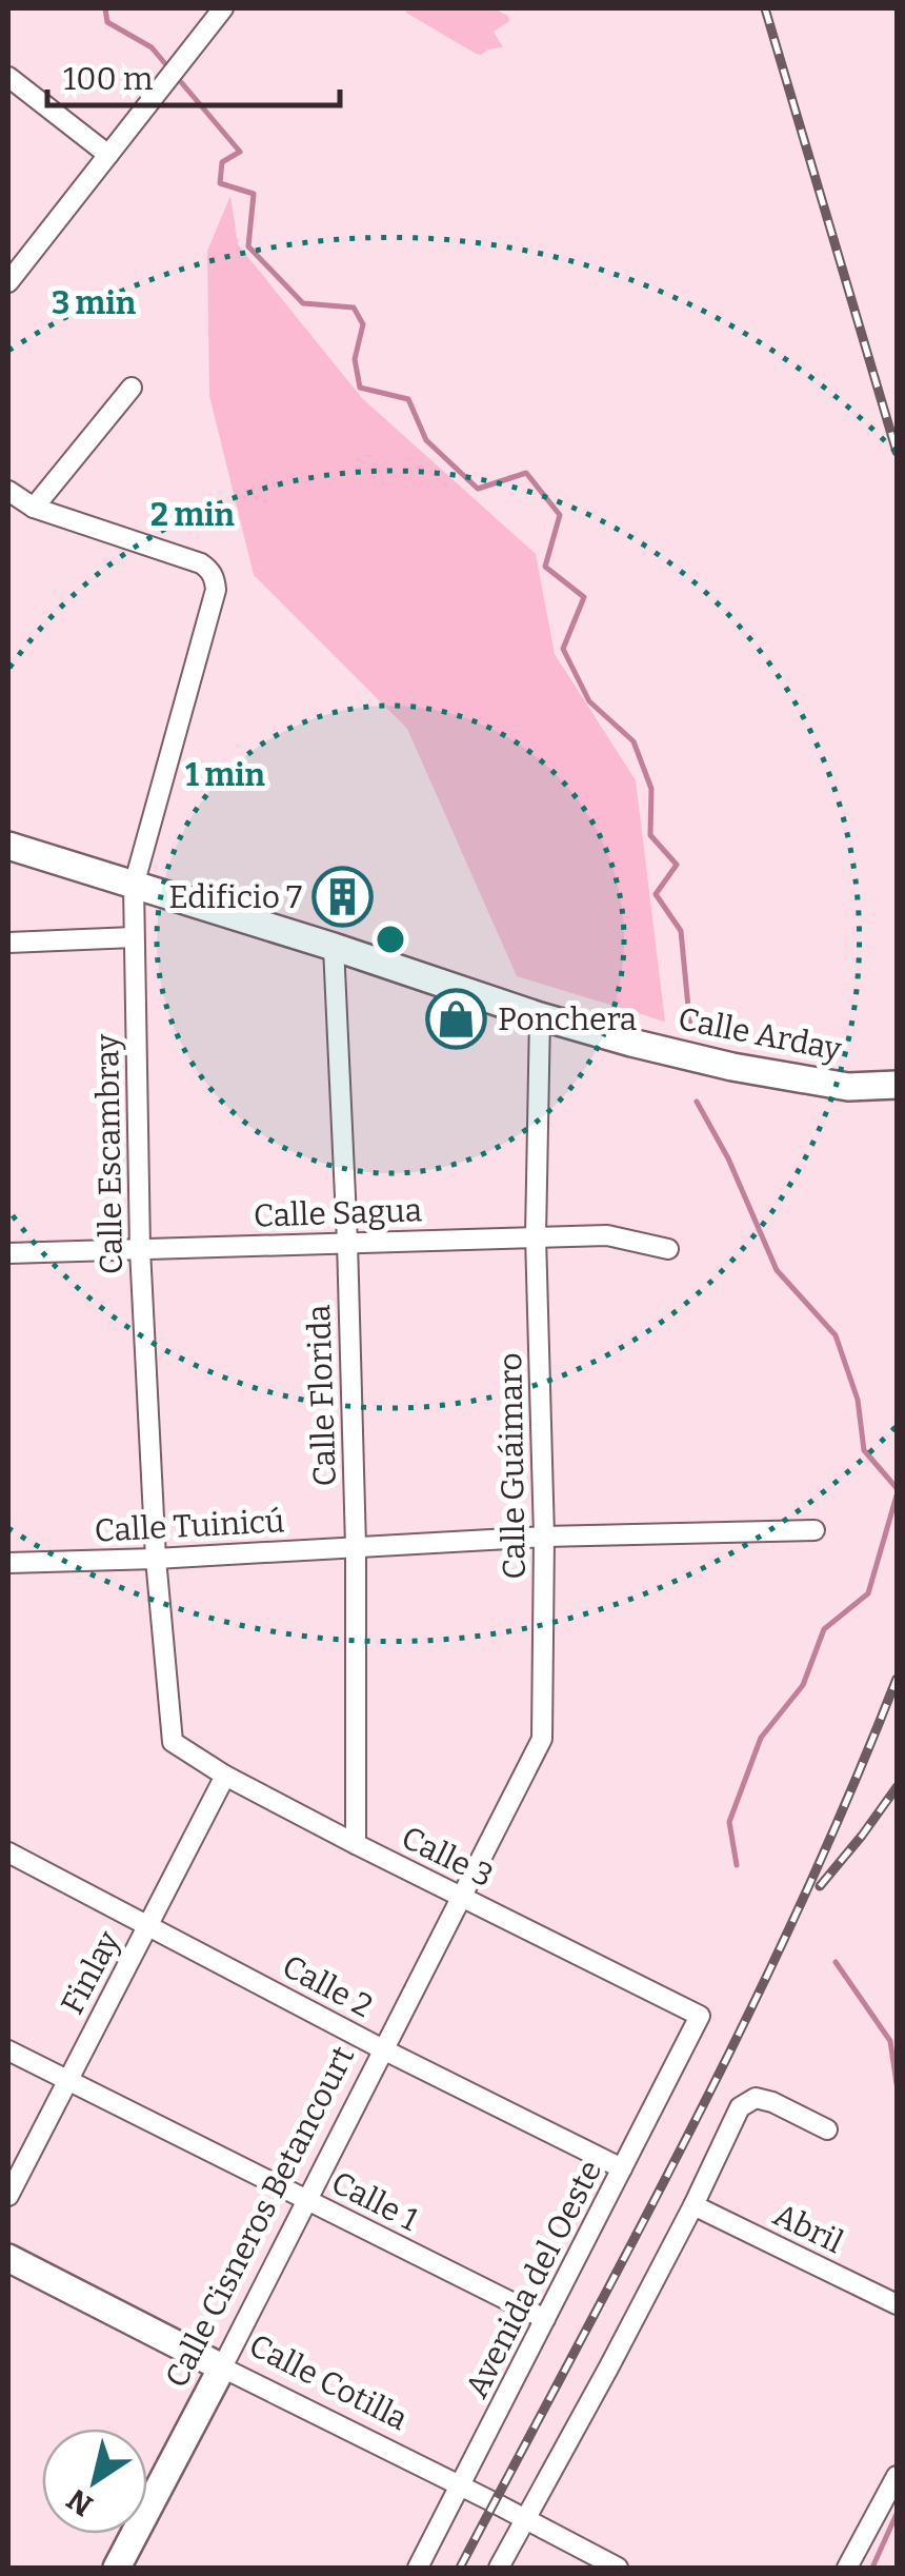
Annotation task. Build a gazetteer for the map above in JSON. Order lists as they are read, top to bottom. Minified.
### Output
{"streets":{"street":["Calle Arday","Calle Escambray","Calle Sagua","Calle Florida","Calle Guáimaro","Calle Tuinicú","Calle 3","Finlay","Calle 2","Calle 1","Calle Cisneros Betancourt","Abril","Avenida del Oeste","Calle Cotilla"]},"crossings":[["Calle Arday","Calle Escambray"],["Calle Arday","Calle Florida"],["Calle Arday","Calle Guáimaro"],["Calle Escambray","Calle Sagua"],["Calle Escambray","Calle Tuinicú"],["Calle Escambray","Calle 3"],["Calle Sagua","Calle Florida"],["Calle Sagua","Calle Guáimaro"],["Calle Florida","Calle Tuinicú"],["Calle Florida","Calle 3"],["Calle Guáimaro","Calle Tuinicú"],["Calle Guáimaro","Calle 3"],["Calle Guáimaro","Calle Cisneros Betancourt"],["Calle 3","Finlay"],["Calle 3","Calle Cisneros Betancourt"],["Calle 3","Avenida del Oeste"],["Finlay","Calle 2"],["Finlay","Calle 1"],["Calle 2","Calle Cisneros Betancourt"],["Calle 2","Avenida del Oeste"],["Calle 1","Calle Cisneros Betancourt"],["Calle 1","Avenida del Oeste"],["Calle Cisneros Betancourt","Calle Cotilla"],["Avenida del Oeste","Calle Cotilla"]],"places":{"building":["Edificio 7"],"shop":["Ponchera"]},"scale_bar":"100 m","north":"bottom left","rings":["3 min","2 min","1 min"]}
